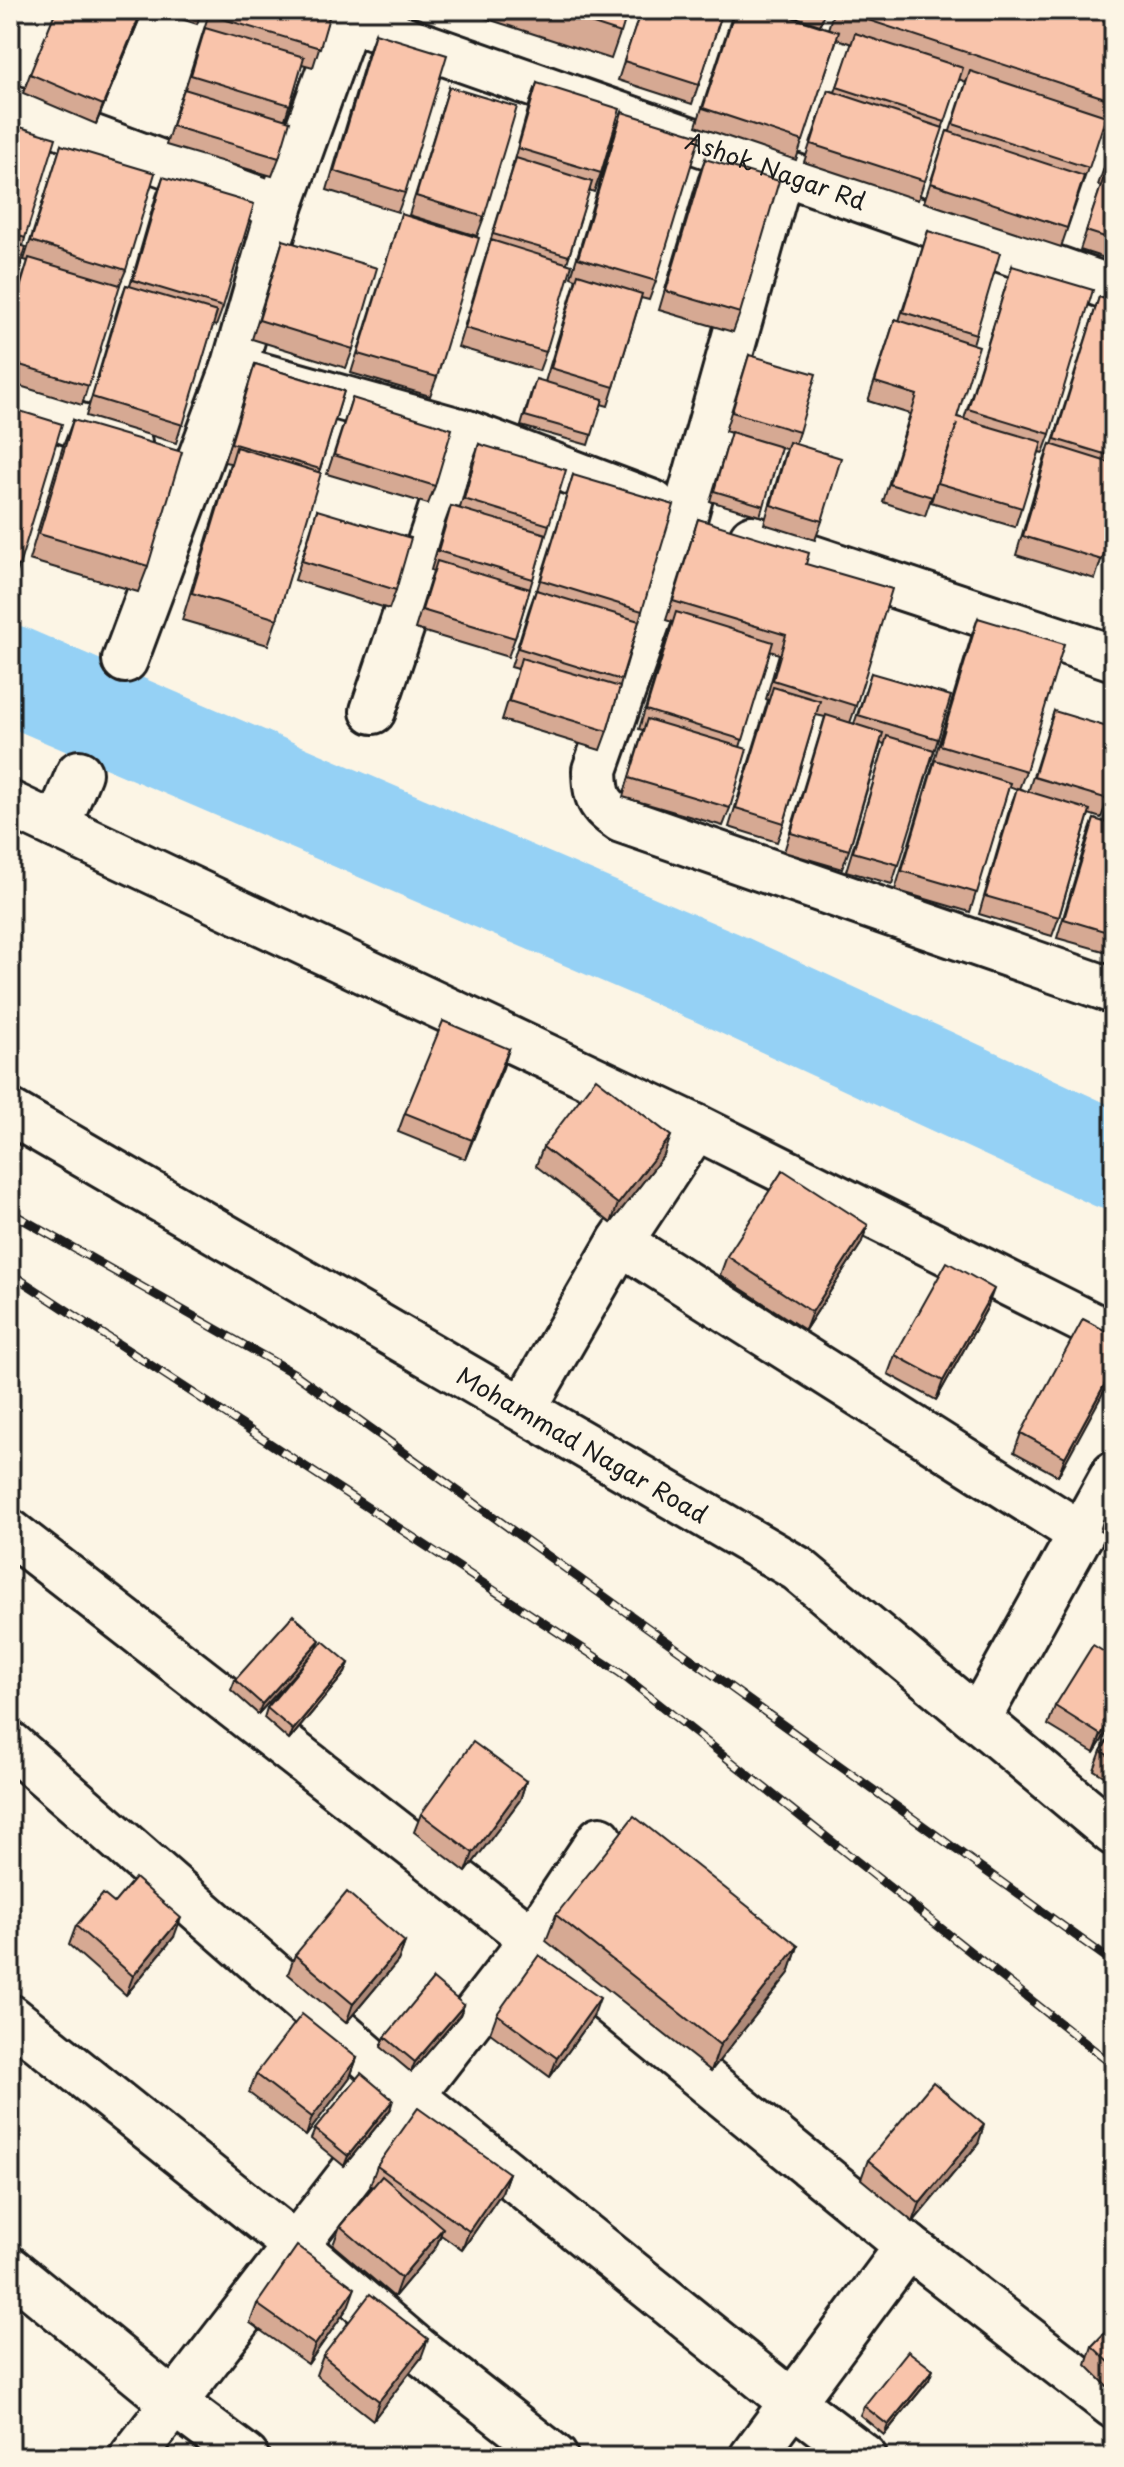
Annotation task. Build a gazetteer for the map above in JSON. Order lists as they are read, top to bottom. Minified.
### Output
{"streets":{"street":["Ashok Nagar Rd","Mohammad Nagar Road"]}}
